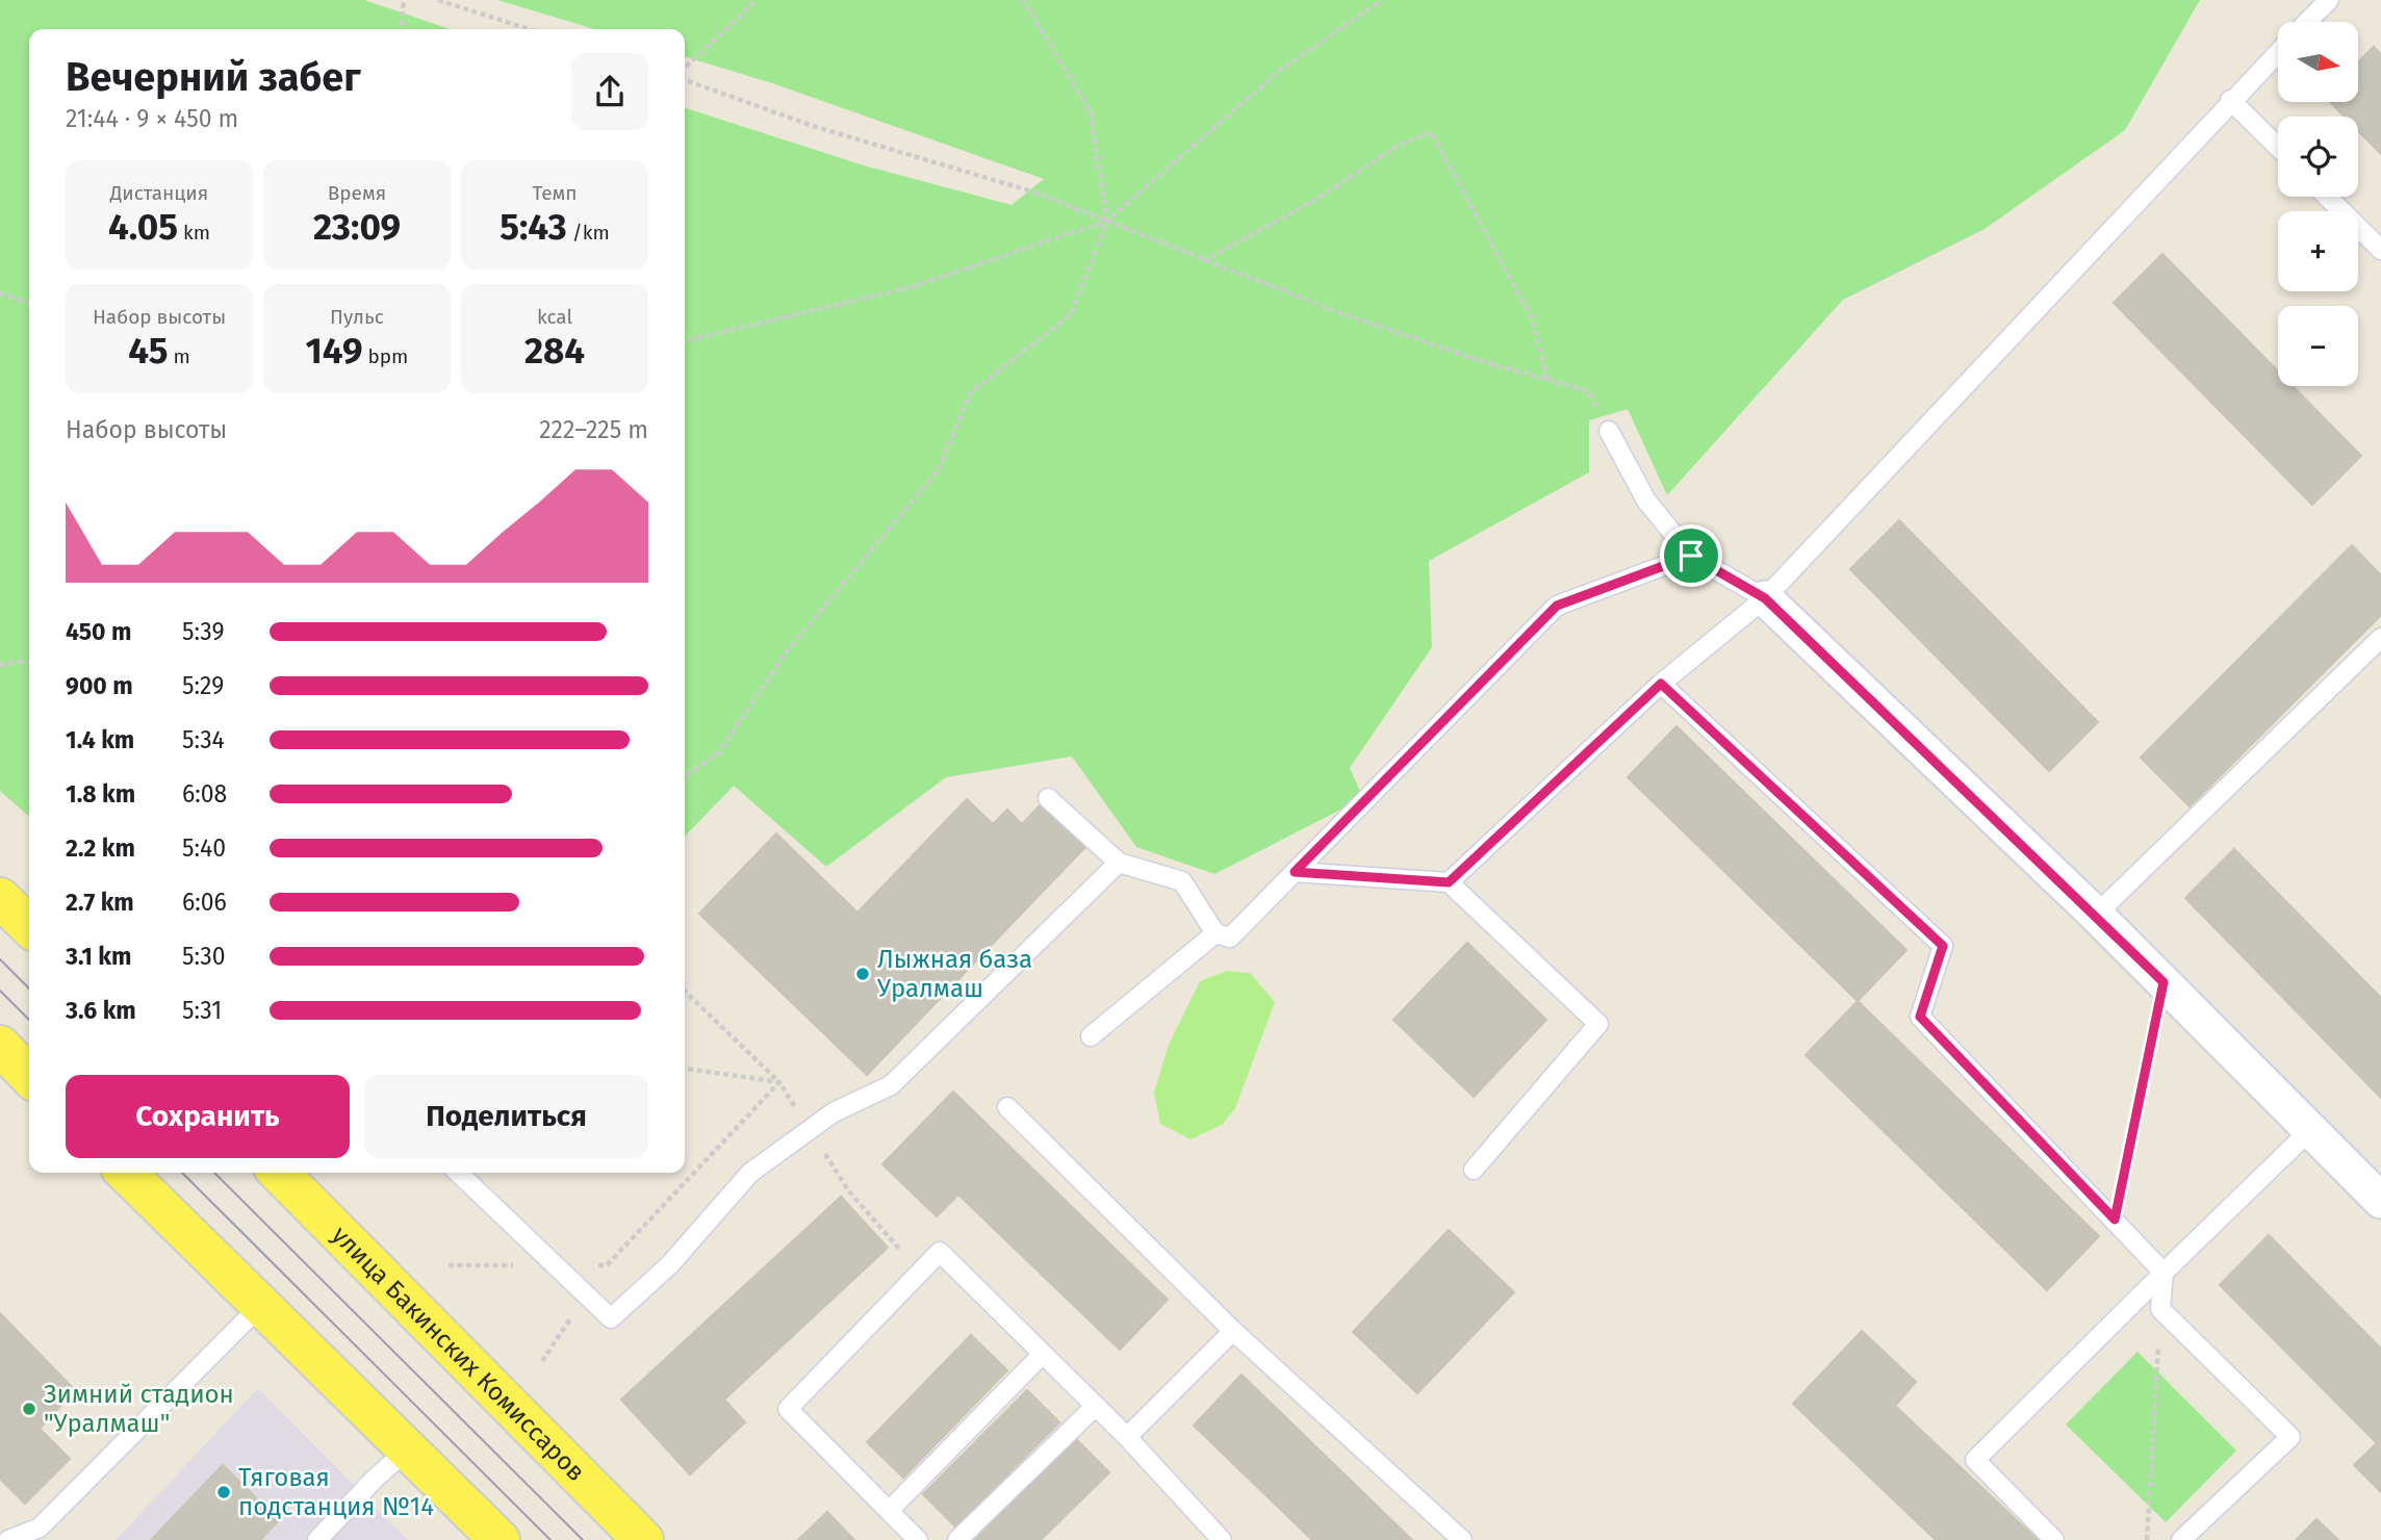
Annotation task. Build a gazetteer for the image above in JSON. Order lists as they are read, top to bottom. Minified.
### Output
{"streets":{"main road":["улица Бакинских Комиссаров"]},"places":["Лыжная база Уралмаш","Зимний стадион \"Уралмаш\"","Тяговая подстанция №14"],"north":"right","page":{"map_buttons":["+","−"],"heading":["Вечерний забег","21:44 · 9 × 450 m"],"stats":[["Дистанция","4.05 km"],["Время","23:09"],["Темп","5:43 /km"],["Набор высоты","45 m"],["Пульс","149 bpm"],["kcal","284"]],"chart":["Набор высоты","222–225 m"],"list":[{"name":"450 m","note":"5:39"},{"name":"900 m","note":"5:29"},{"name":"1.4 km","note":"5:34"},{"name":"1.8 km","note":"6:08"},{"name":"2.2 km","note":"5:40"},{"name":"2.7 km","note":"6:06"},{"name":"3.1 km","note":"5:30"},{"name":"3.6 km","note":"5:31"}],"buttons":["Сохранить","Поделиться"]}}
